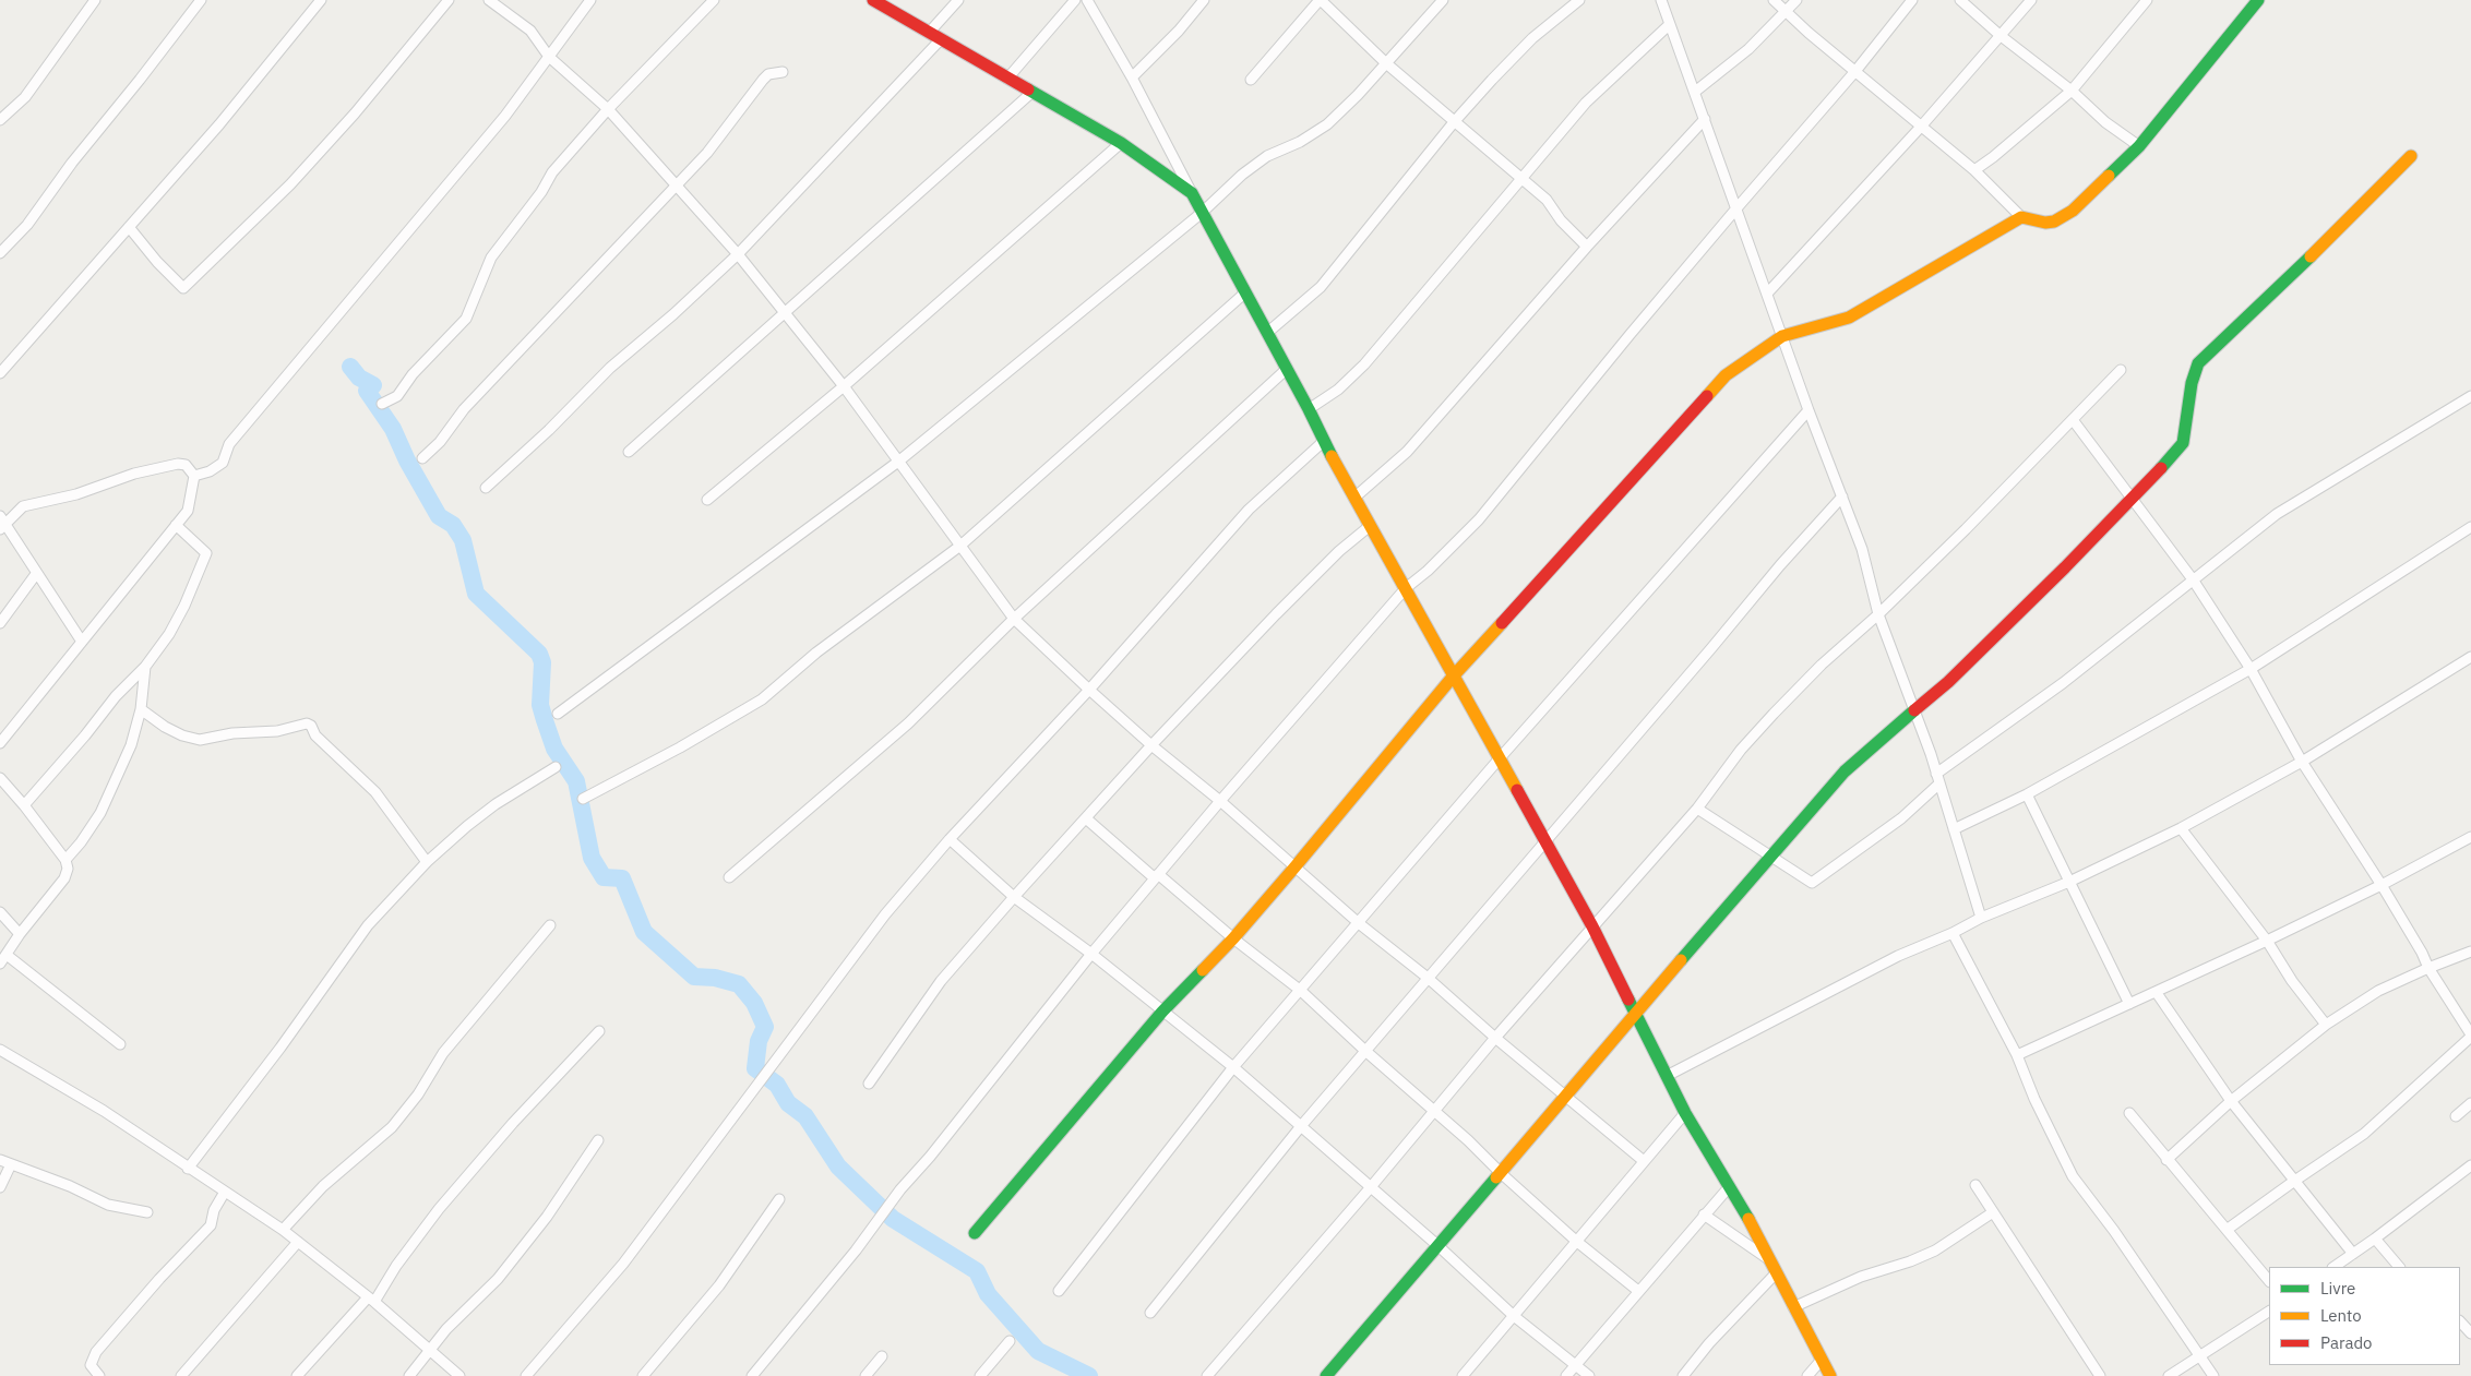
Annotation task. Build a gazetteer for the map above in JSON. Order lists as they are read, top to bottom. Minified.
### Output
{"legend":["Livre","Lento","Parado"]}
